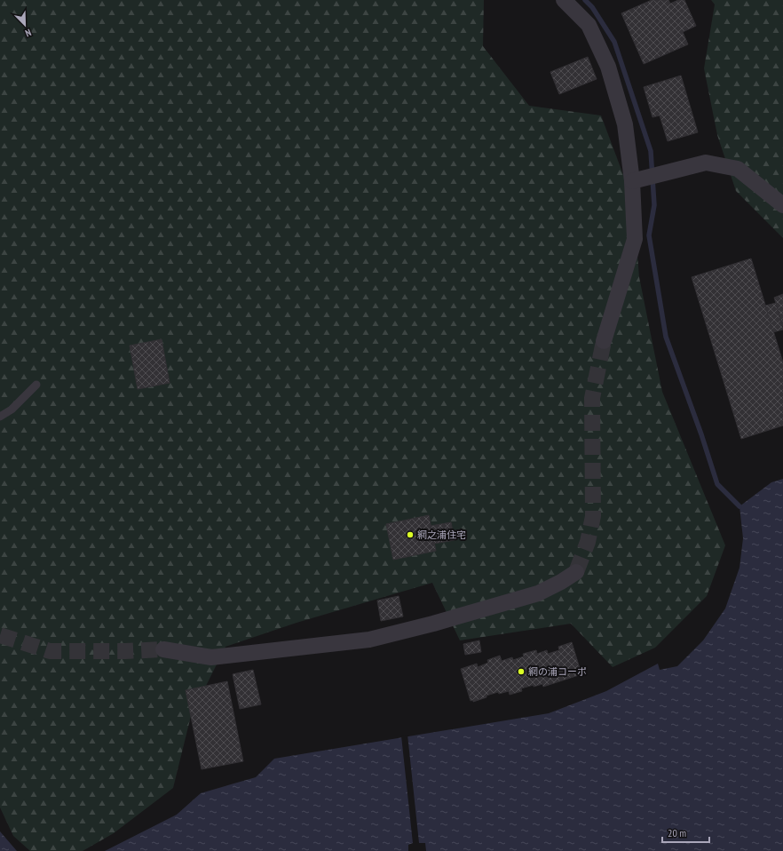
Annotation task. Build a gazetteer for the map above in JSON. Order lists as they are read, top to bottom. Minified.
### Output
{"places":["網之浦住宅","網の浦コーポ"],"scale_bar":"20 m","north":"bottom right"}
